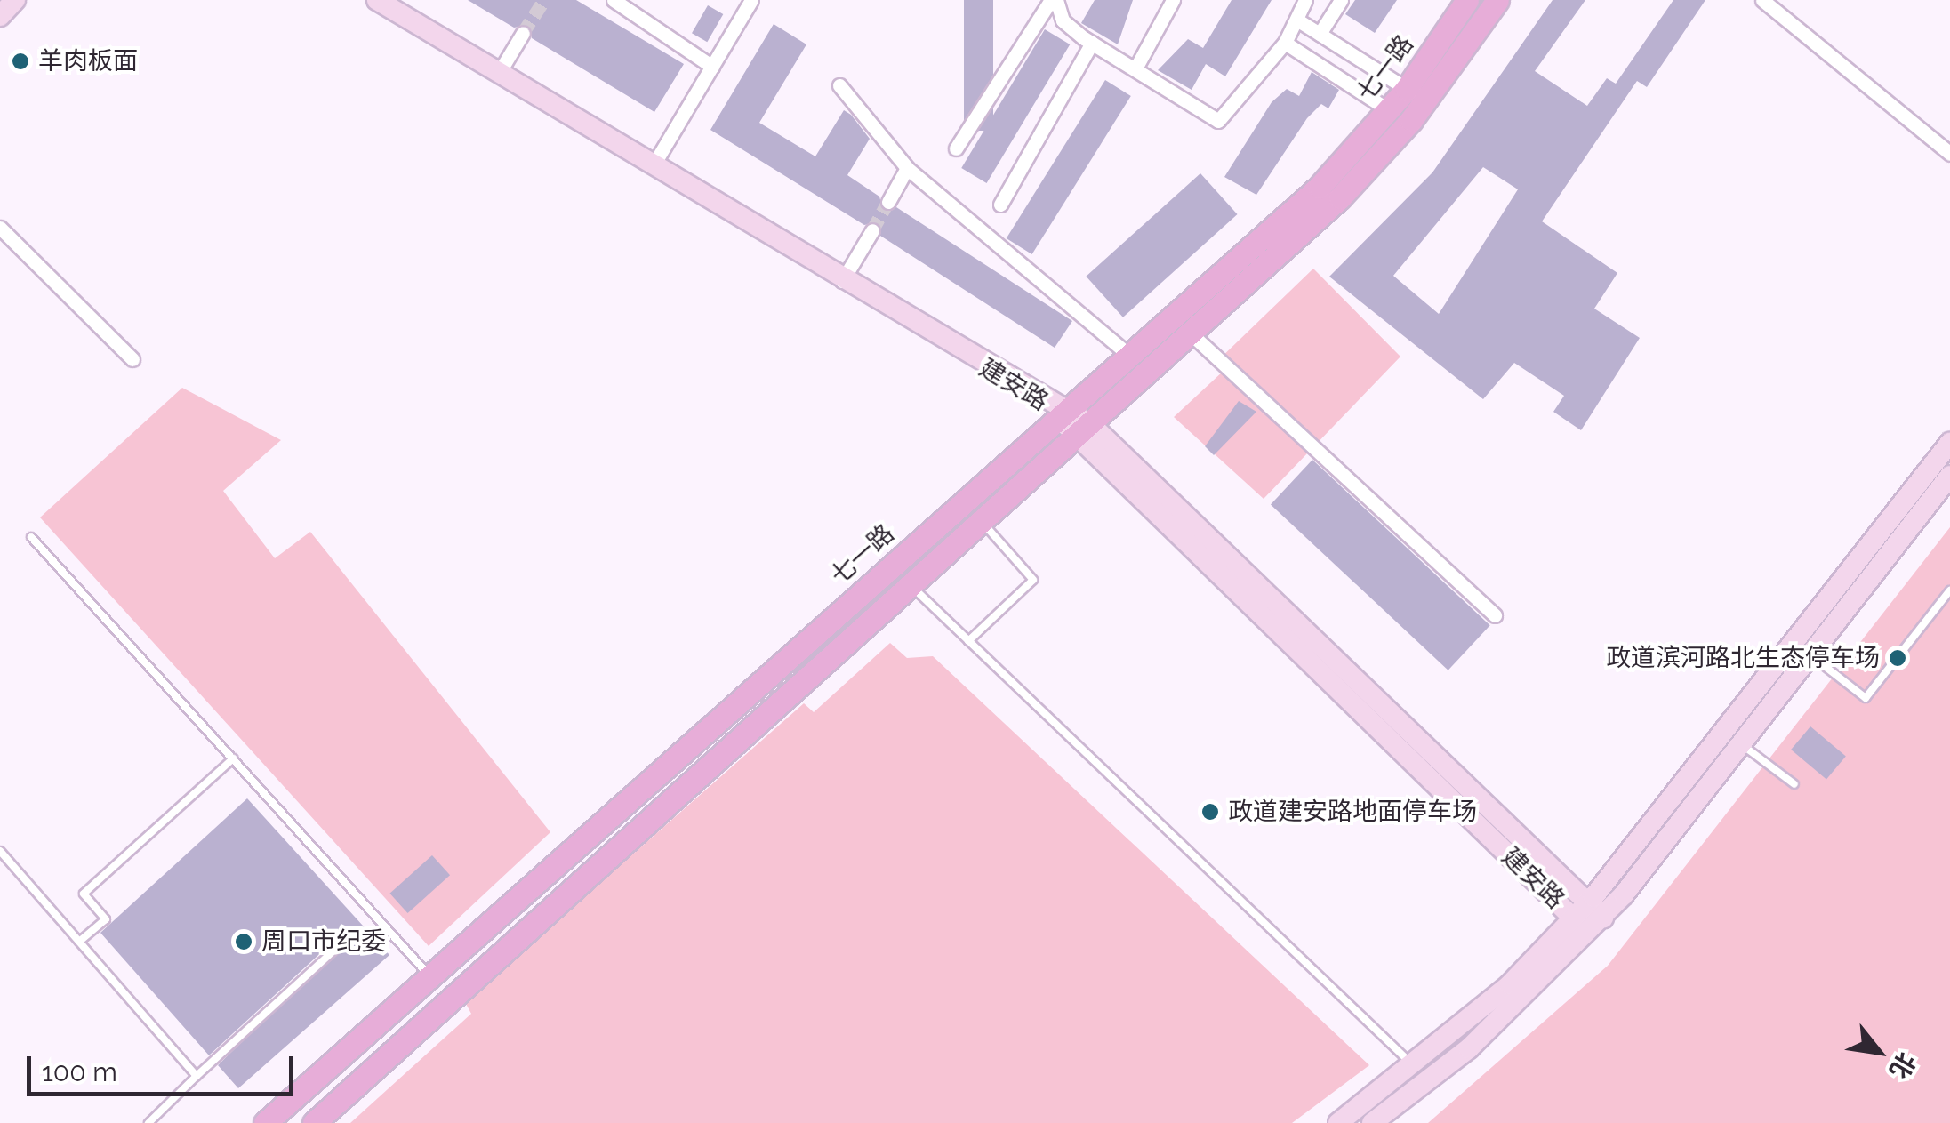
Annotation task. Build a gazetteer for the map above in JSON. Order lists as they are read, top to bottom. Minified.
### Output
{"streets":{"main road":["七一路","建安路"]},"crossings":[["七一路","建安路"]],"places":["羊肉板面","政道滨河路北生态停车场","政道建安路地面停车场","周口市纪委"],"scale_bar":"100 m","north":"bottom right"}
